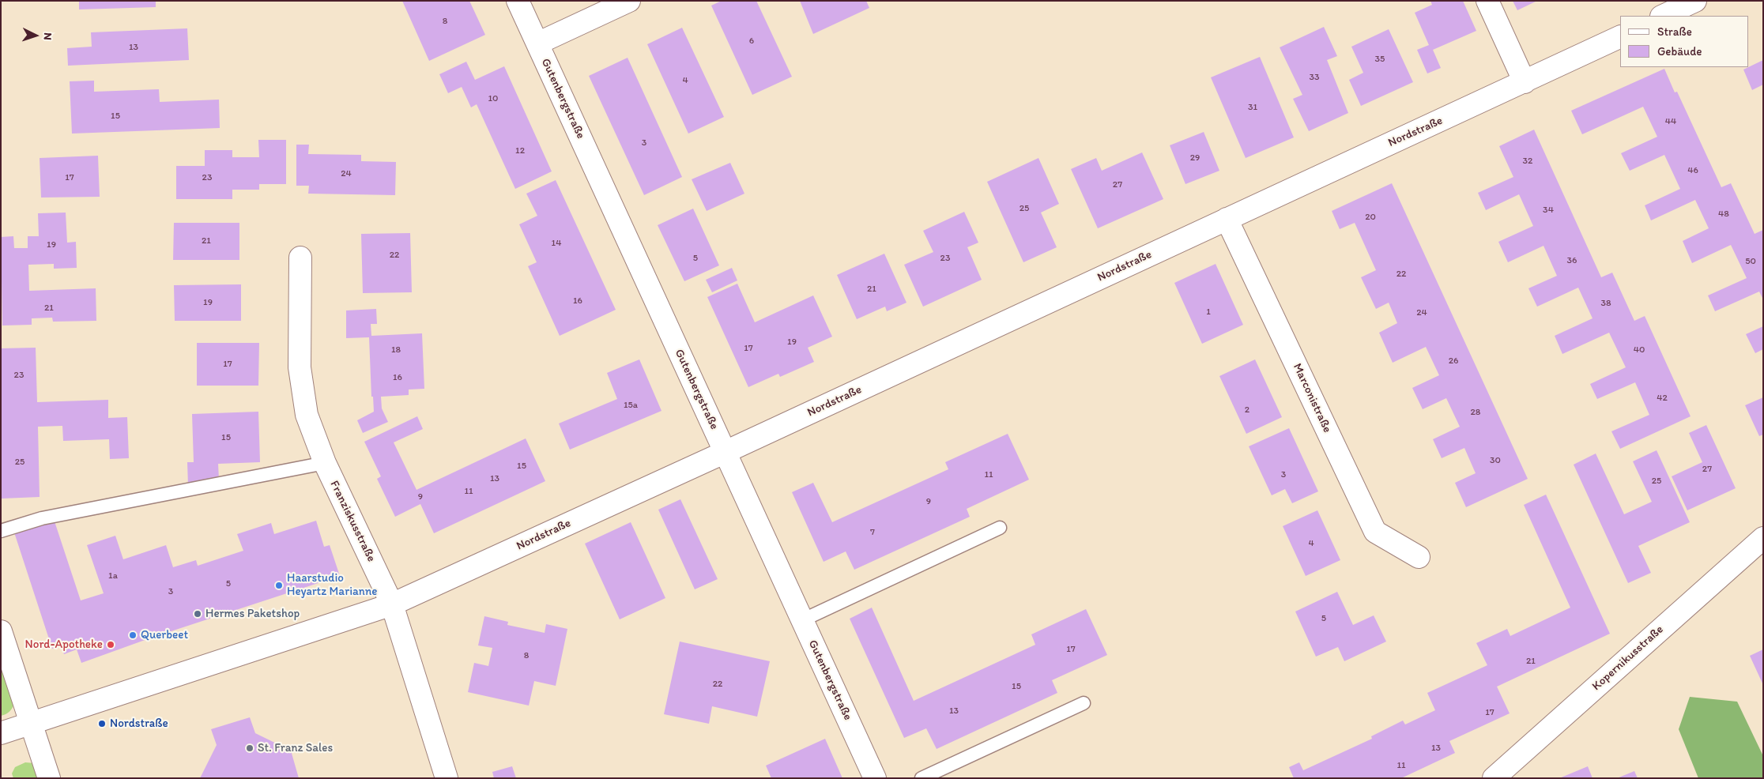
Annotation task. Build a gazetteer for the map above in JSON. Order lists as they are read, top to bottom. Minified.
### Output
{"streets":{"street":["Gutenbergstraße","Nordstraße","Marconistraße","Franziskusstraße","Kopernikusstraße"]},"crossings":[["Gutenbergstraße","Nordstraße"],["Nordstraße","Marconistraße"],["Nordstraße","Franziskusstraße"]],"places":["Haarstudio Heyartz Marianne","Hermes Paketshop","Querbeet","Nord-Apotheke","Nordstraße","St. Franz Sales"],"house_numbers":["8","6","13","35","33","4","10","31","15","44","3","12","29","32","46","24","17","23","27","25","34","48","20","21","14","19","22","5","23","36","50","22","21","16","19","38","21","1","24","19","17","18","40","26","17","23","16","42","15a","2","28","15","30","25","15","27","11","3","13","25","11","9","9","7","4","1a","5","3","5","17","8","21","22","15","13","17","13","11"],"legend":["Straße","Gebäude"],"north":"right"}
